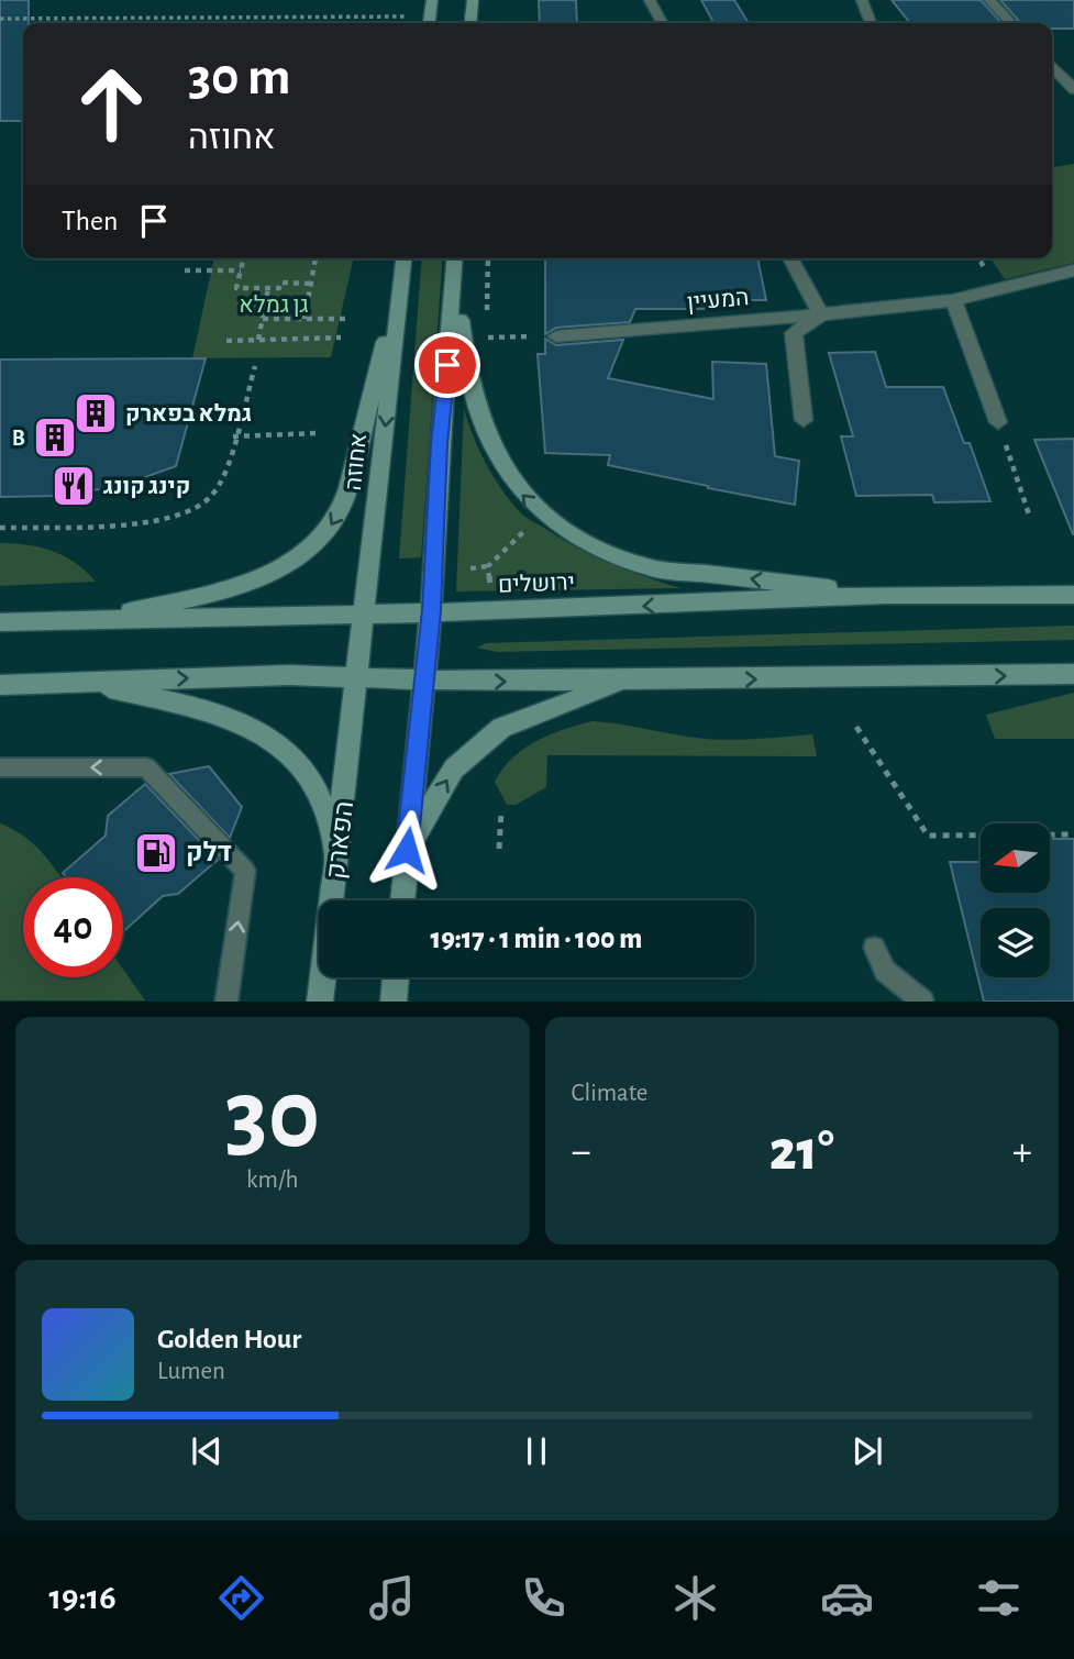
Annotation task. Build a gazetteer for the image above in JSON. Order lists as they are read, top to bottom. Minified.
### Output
{"streets":{"main road":["אחוזה","ירושלים","הפארק"],"street":["המעיין"]},"crossings":[["אחוזה","ירושלים"],["אחוזה","הפארק"]],"parks":["גן גמלא"],"places":{"building":["גמלא בפארק","B"],"restaurant":["קינג קונג"],"fuel station":["דלק"]},"north":"left","page":{"turn":["30 m","אחוזה"],"then":"Then","limit":"40","trip":"19:17 · 1 min · 100 m","tile":[["30","km/h"],"Climate"],"heat":["−","21°","+"],"song":["Golden Hour","Lumen"],"tabs":"19:16"}}
